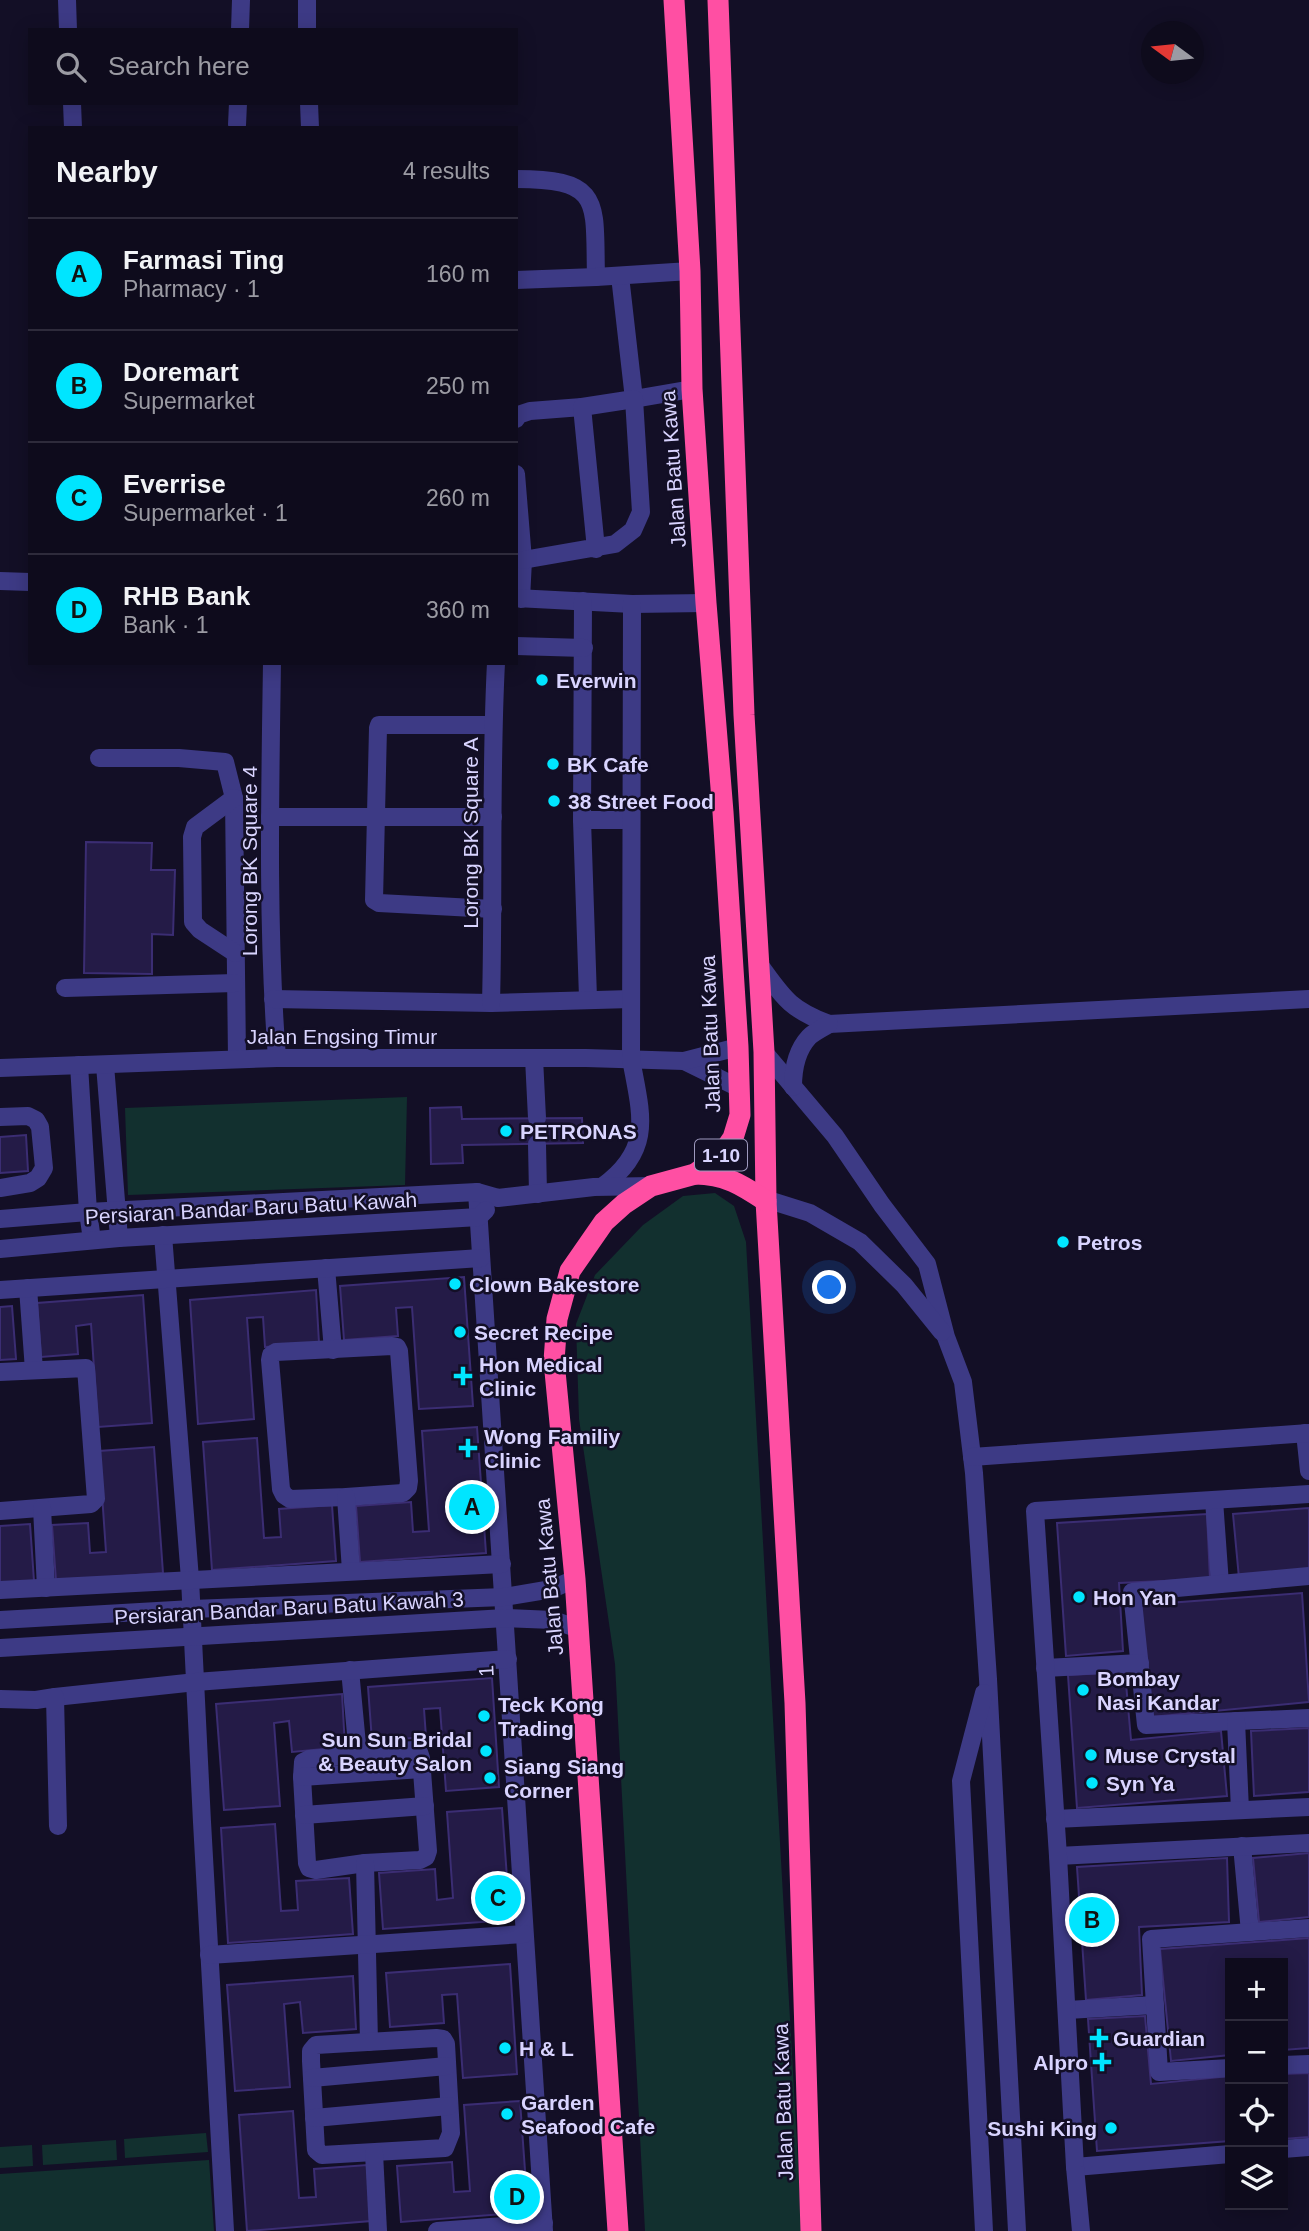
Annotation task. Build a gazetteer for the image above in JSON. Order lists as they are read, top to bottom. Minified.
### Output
{"streets":{"highway":["Jalan Batu Kawa","1-10"],"street":["Lorong BK Square A","Lorong BK Square 4","Jalan Engsing Timur","Persiaran Bandar Baru Batu Kawah","Persiaran Bandar Baru Batu Kawah 3","1"]},"crossings":[["Jalan Batu Kawa","Jalan Engsing Timur"],["Jalan Batu Kawa","Persiaran Bandar Baru Batu Kawah"],["Jalan Batu Kawa","Persiaran Bandar Baru Batu Kawah 3"],["Lorong BK Square 4","Jalan Engsing Timur"],["Persiaran Bandar Baru Batu Kawah","1"],["Persiaran Bandar Baru Batu Kawah 3","1"]],"places":{"other":["Everwin","BK Cafe","38 Street Food","PETRONAS","Petros","Clown Bakestore","Secret Recipe","Hon Yan","Bombay Nasi Kandar","Teck Kong Trading","Sun Sun Bridal & Beauty Salon","Muse Crystal","Siang Siang Corner","Syn Ya","H & L","Garden Seafood Cafe","Sushi King"],"health":["Hon Medical Clinic","Wong Familiy Clinic","Guardian","Alpro"]},"north":"left","page":{"search":"Search here","heading":["Nearby","4 results"],"list":[{"mark":"A","name":"Farmasi Ting","note":"Pharmacy · 1","value":"160 m"},{"mark":"B","name":"Doremart","note":"Supermarket","value":"250 m"},{"mark":"C","name":"Everrise","note":"Supermarket · 1","value":"260 m"},{"mark":"D","name":"RHB Bank","note":"Bank · 1","value":"360 m"}],"pins":["A","C","B","D"],"map_buttons":["+","−"]}}
